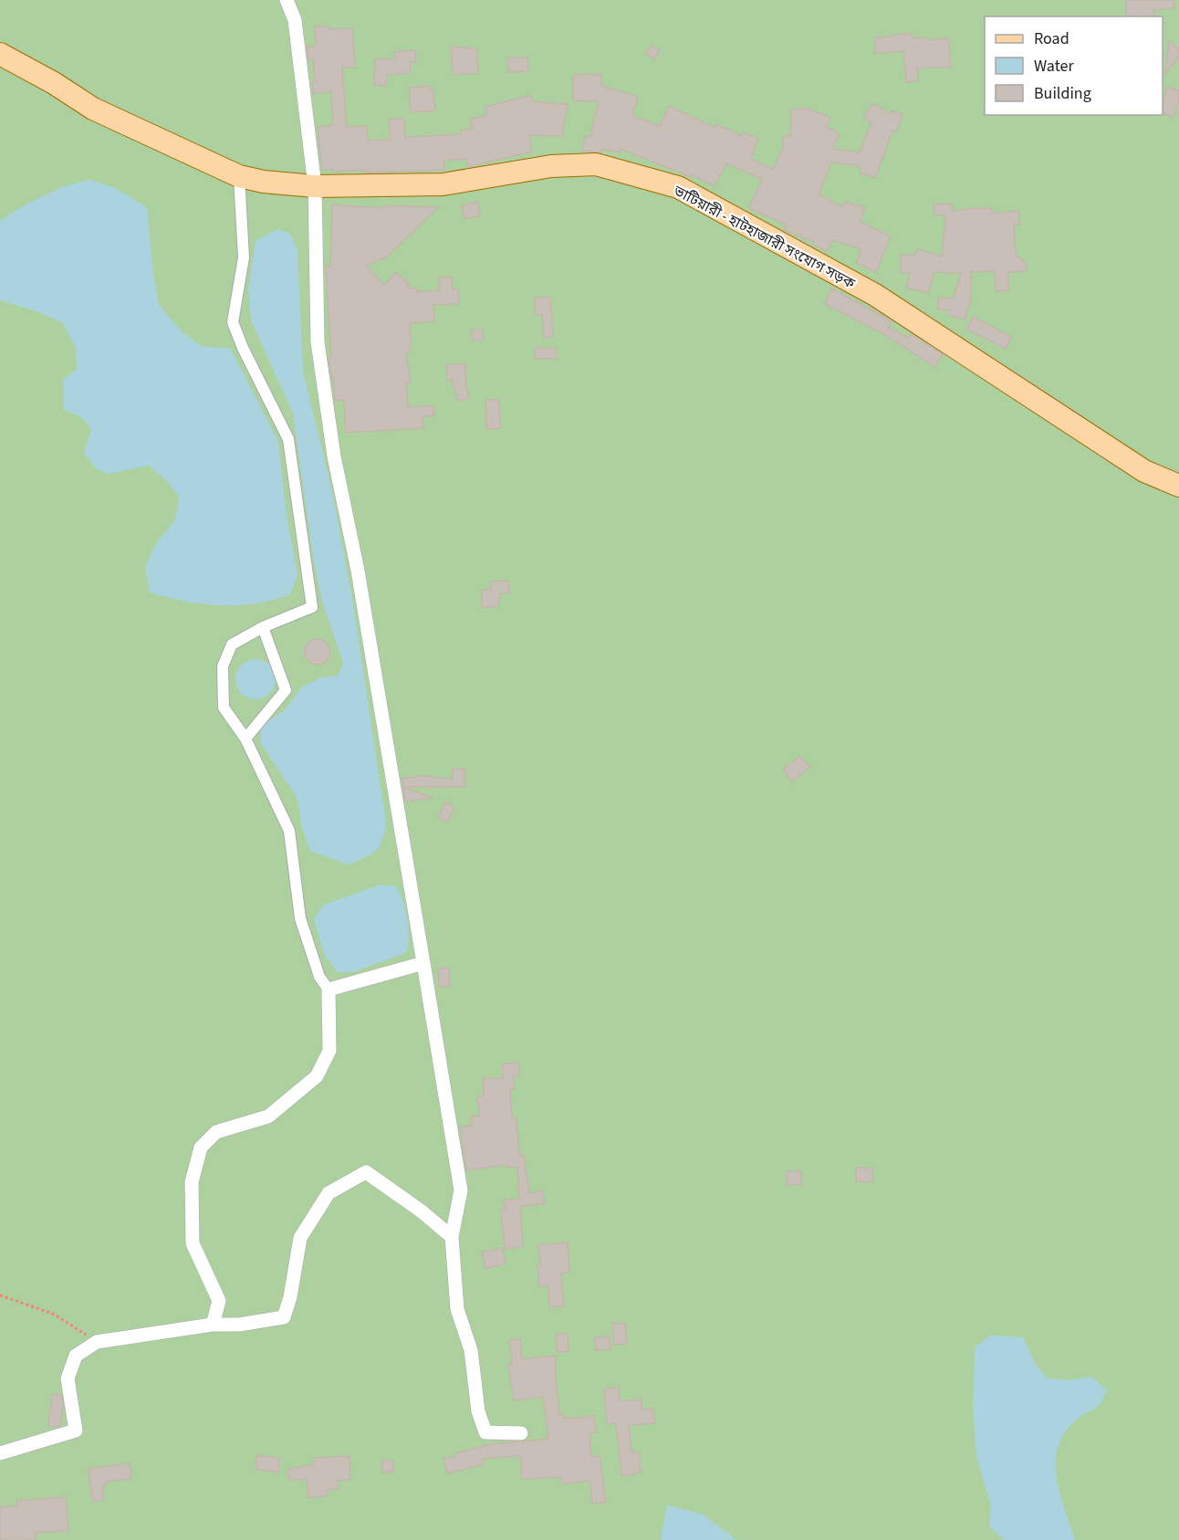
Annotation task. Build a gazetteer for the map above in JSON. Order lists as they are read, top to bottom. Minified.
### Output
{"streets":{"main road":["ভাটিয়ারী - হাটহাজারী সংযোগ সড়ক"]},"legend":["Road","Water","Building"]}
